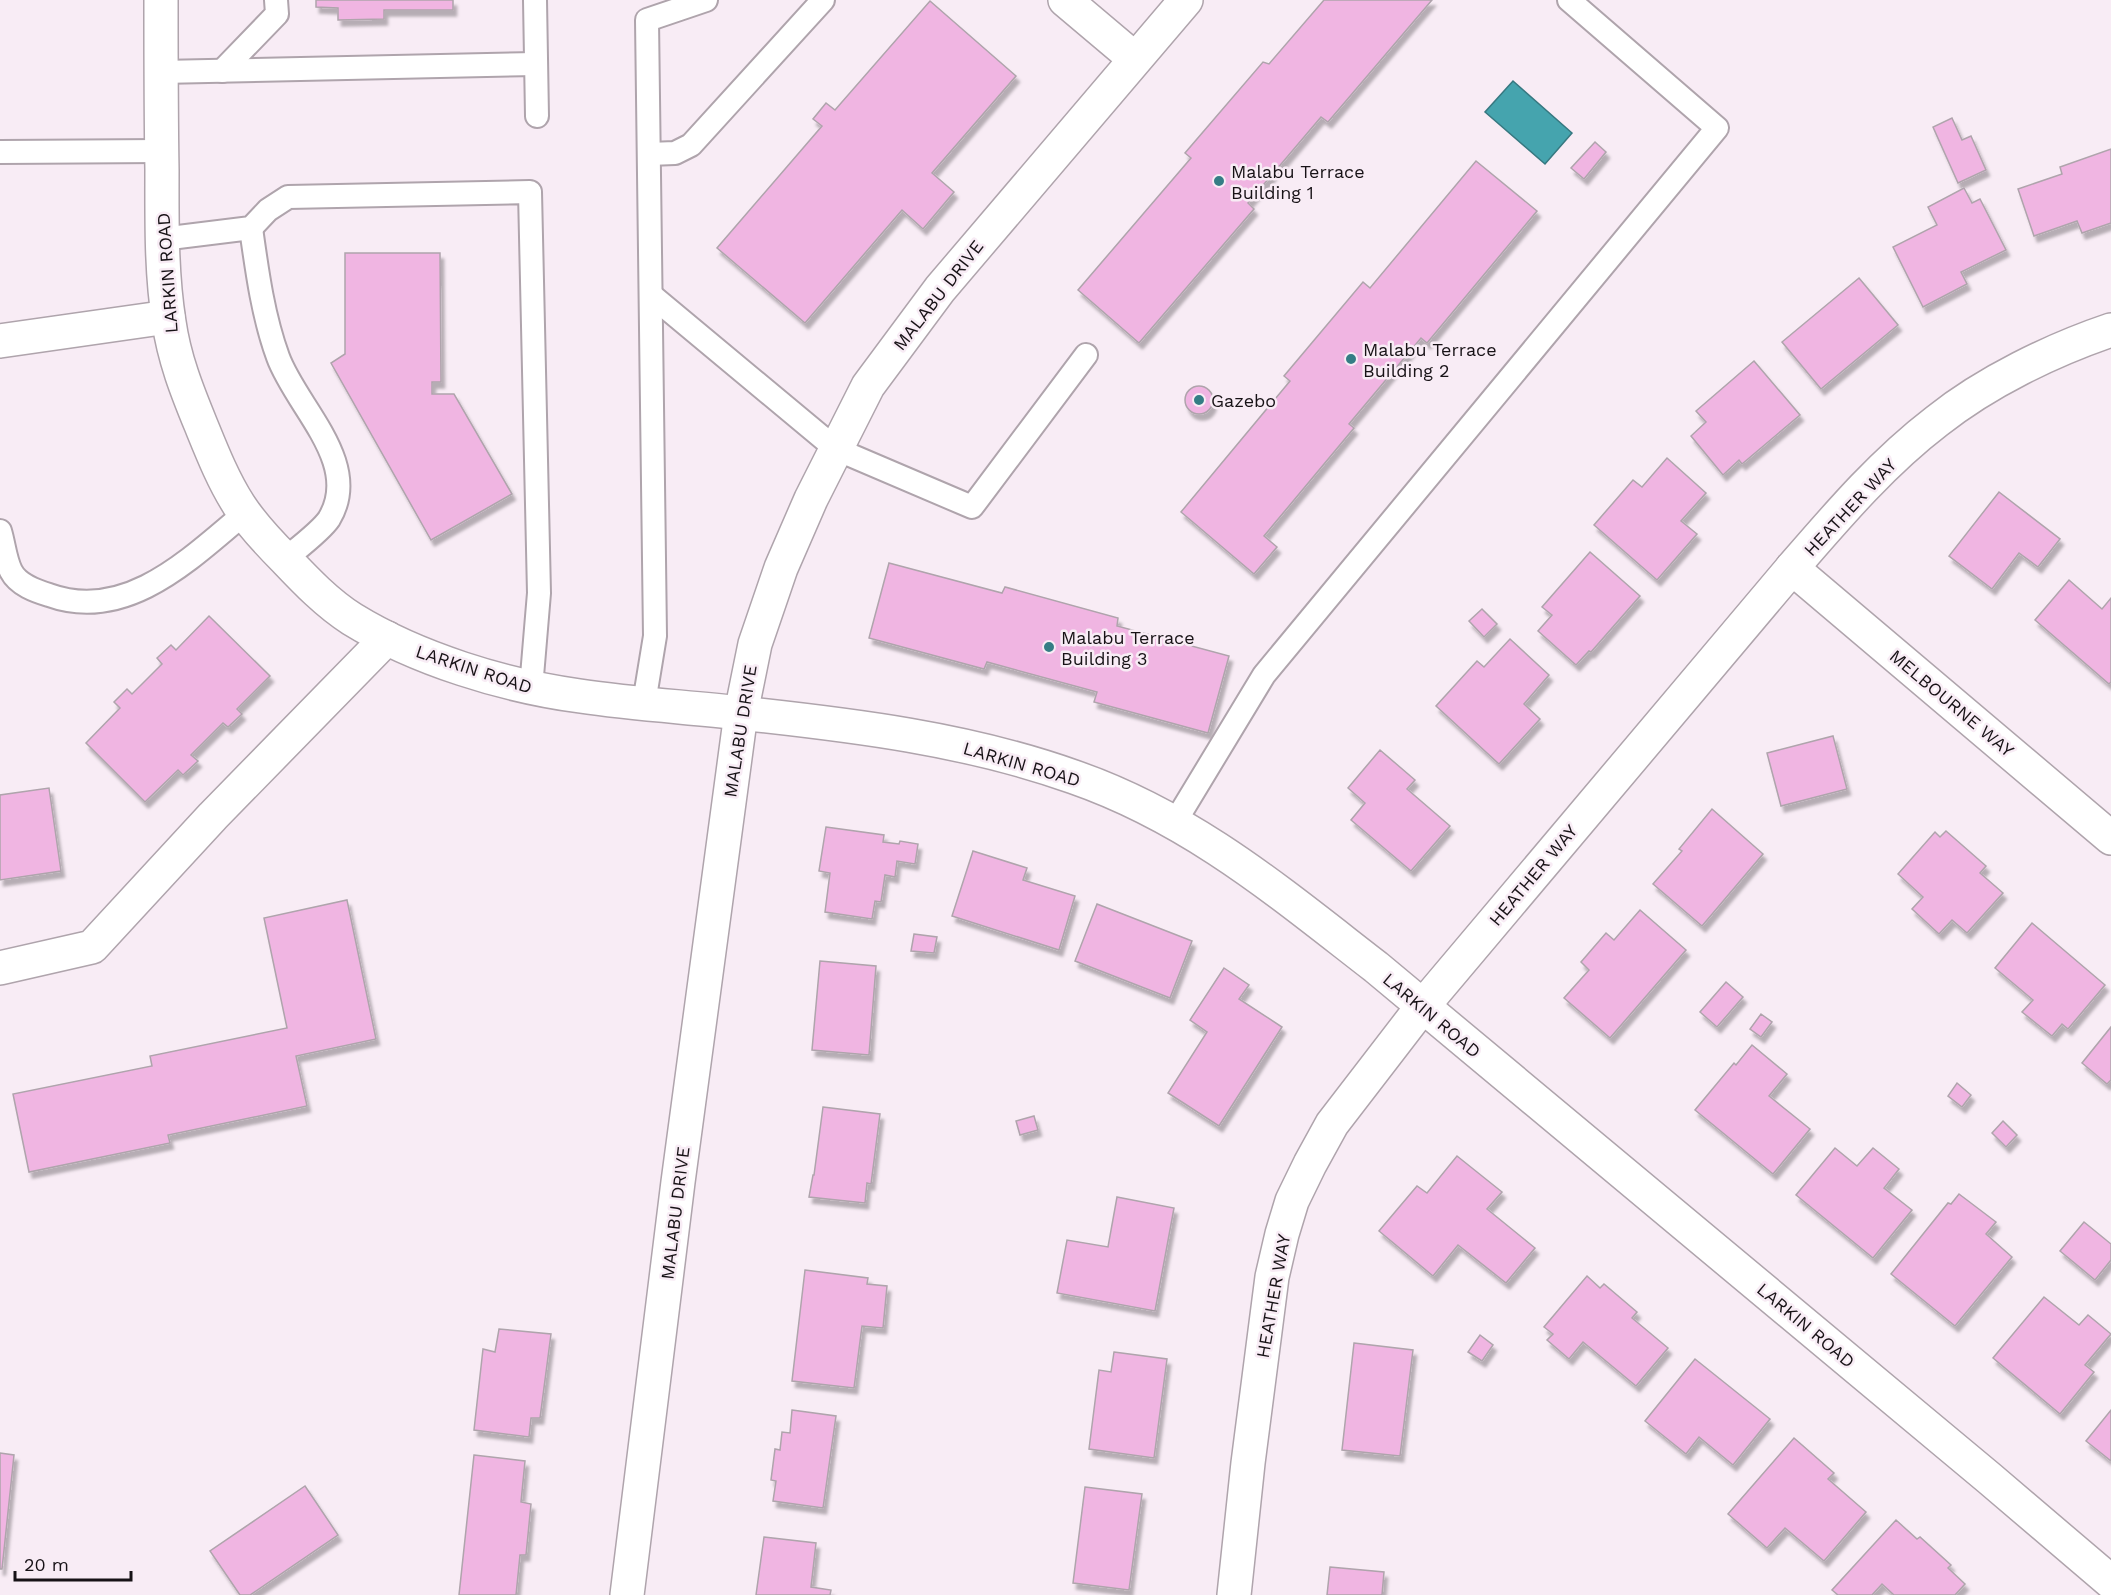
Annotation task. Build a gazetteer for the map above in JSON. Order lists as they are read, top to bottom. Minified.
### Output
{"streets":{"street":["LARKIN ROAD","MALABU DRIVE","HEATHER WAY","MELBOURNE WAY"]},"crossings":[["LARKIN ROAD","MALABU DRIVE"],["LARKIN ROAD","HEATHER WAY"],["HEATHER WAY","MELBOURNE WAY"]],"places":["Malabu Terrace Building 1","Malabu Terrace Building 2","Gazebo","Malabu Terrace Building 3"],"scale_bar":"20 m"}
